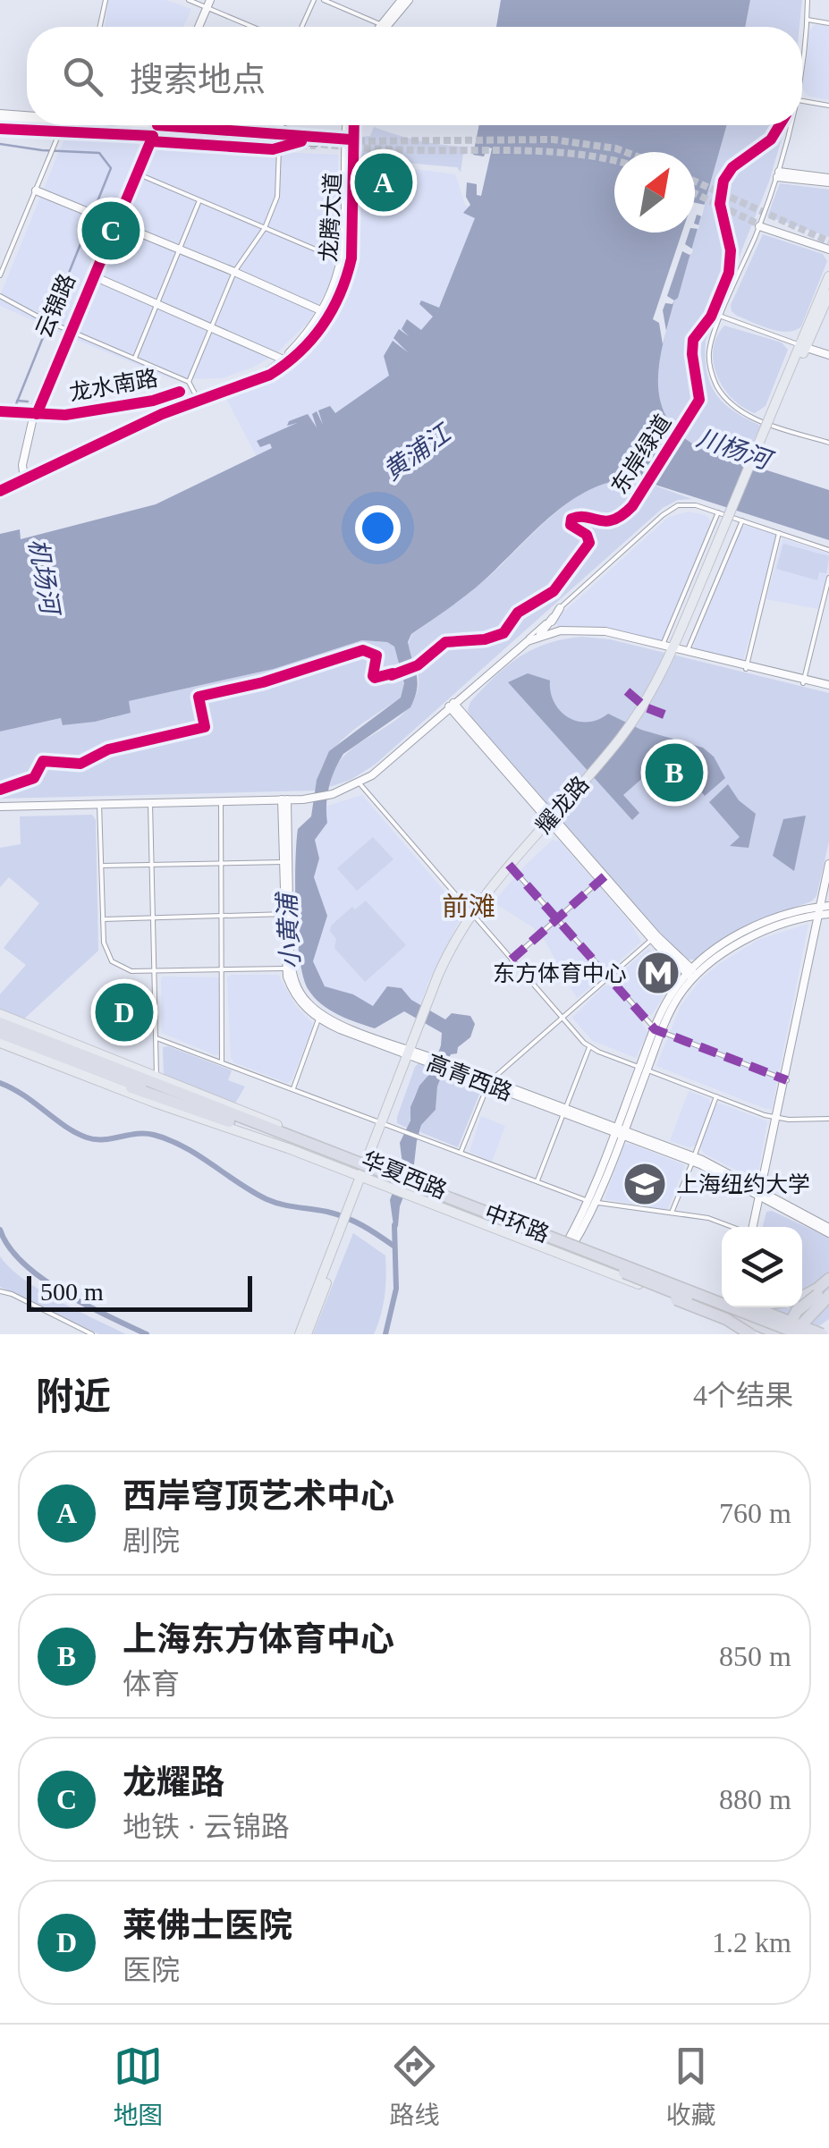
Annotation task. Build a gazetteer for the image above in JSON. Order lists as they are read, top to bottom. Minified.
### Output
{"streets":{"highway":["中环路"],"main road":["耀龙路","华夏西路"],"street":["龙腾大道","云锦路","龙水南路","高青西路"],"cycle path":["东岸绿道"]},"crossings":[["龙腾大道","云锦路"],["云锦路","龙水南路"],["耀龙路","高青西路"],["耀龙路","华夏西路"],["华夏西路","中环路"]],"districts":["前滩"],"water":["川杨河","黄浦江","机场河","小黄浦"],"places":{"metro station":["东方体育中心"],"school or university":["上海纽约大学"]},"scale_bar":"500 m","north":"top right","page":{"search":"搜索地点","pins":["A","C","B","D"],"scale":"500 m","heading":["附近","4个结果"],"list":[{"mark":"A","name":"西岸穹顶艺术中心","note":"剧院","value":"760 m"},{"mark":"B","name":"上海东方体育中心","note":"体育","value":"850 m"},{"mark":"C","name":"龙耀路","note":"地铁 · 云锦路","value":"880 m"},{"mark":"D","name":"莱佛士医院","note":"医院","value":"1.2 km"}],"nav":["地图","路线","收藏"]}}
